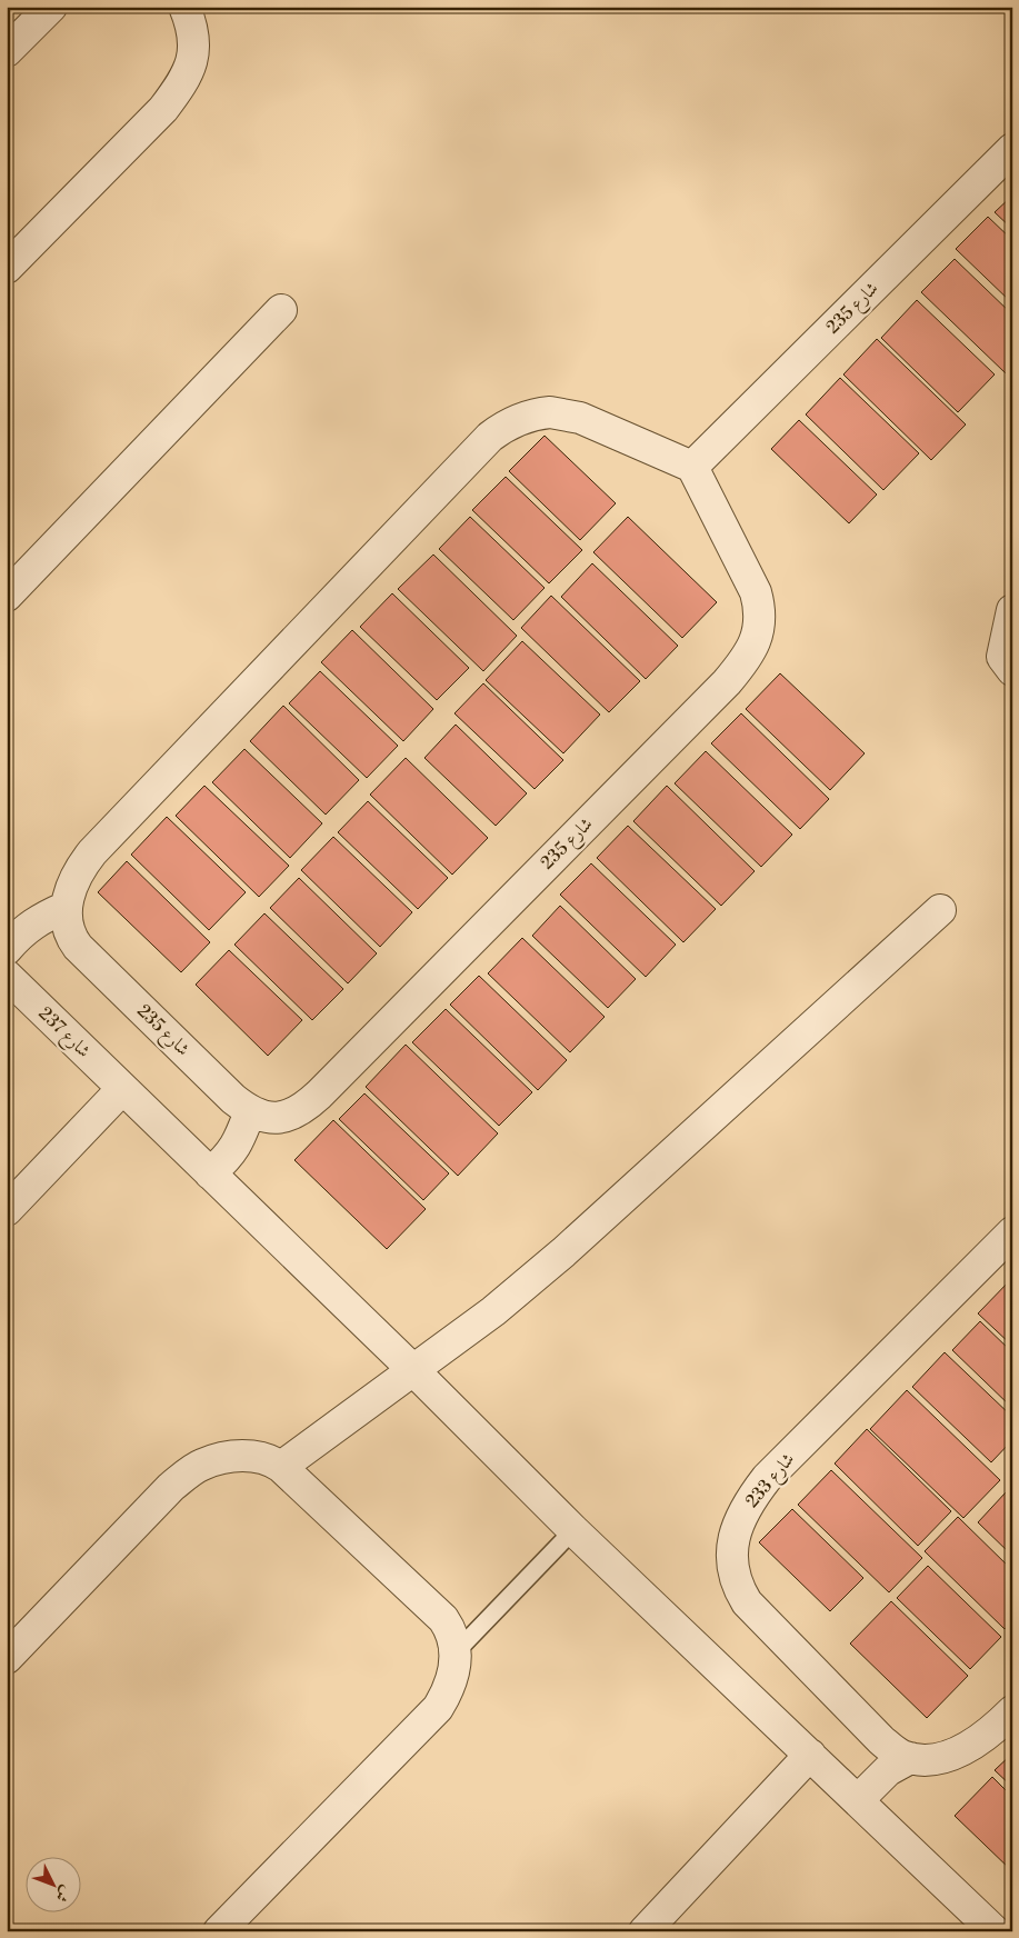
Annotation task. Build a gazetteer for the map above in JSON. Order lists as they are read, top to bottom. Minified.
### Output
{"streets":{"street":["شارع 235","شارع 237","شارع 233"]},"north":"bottom right"}
